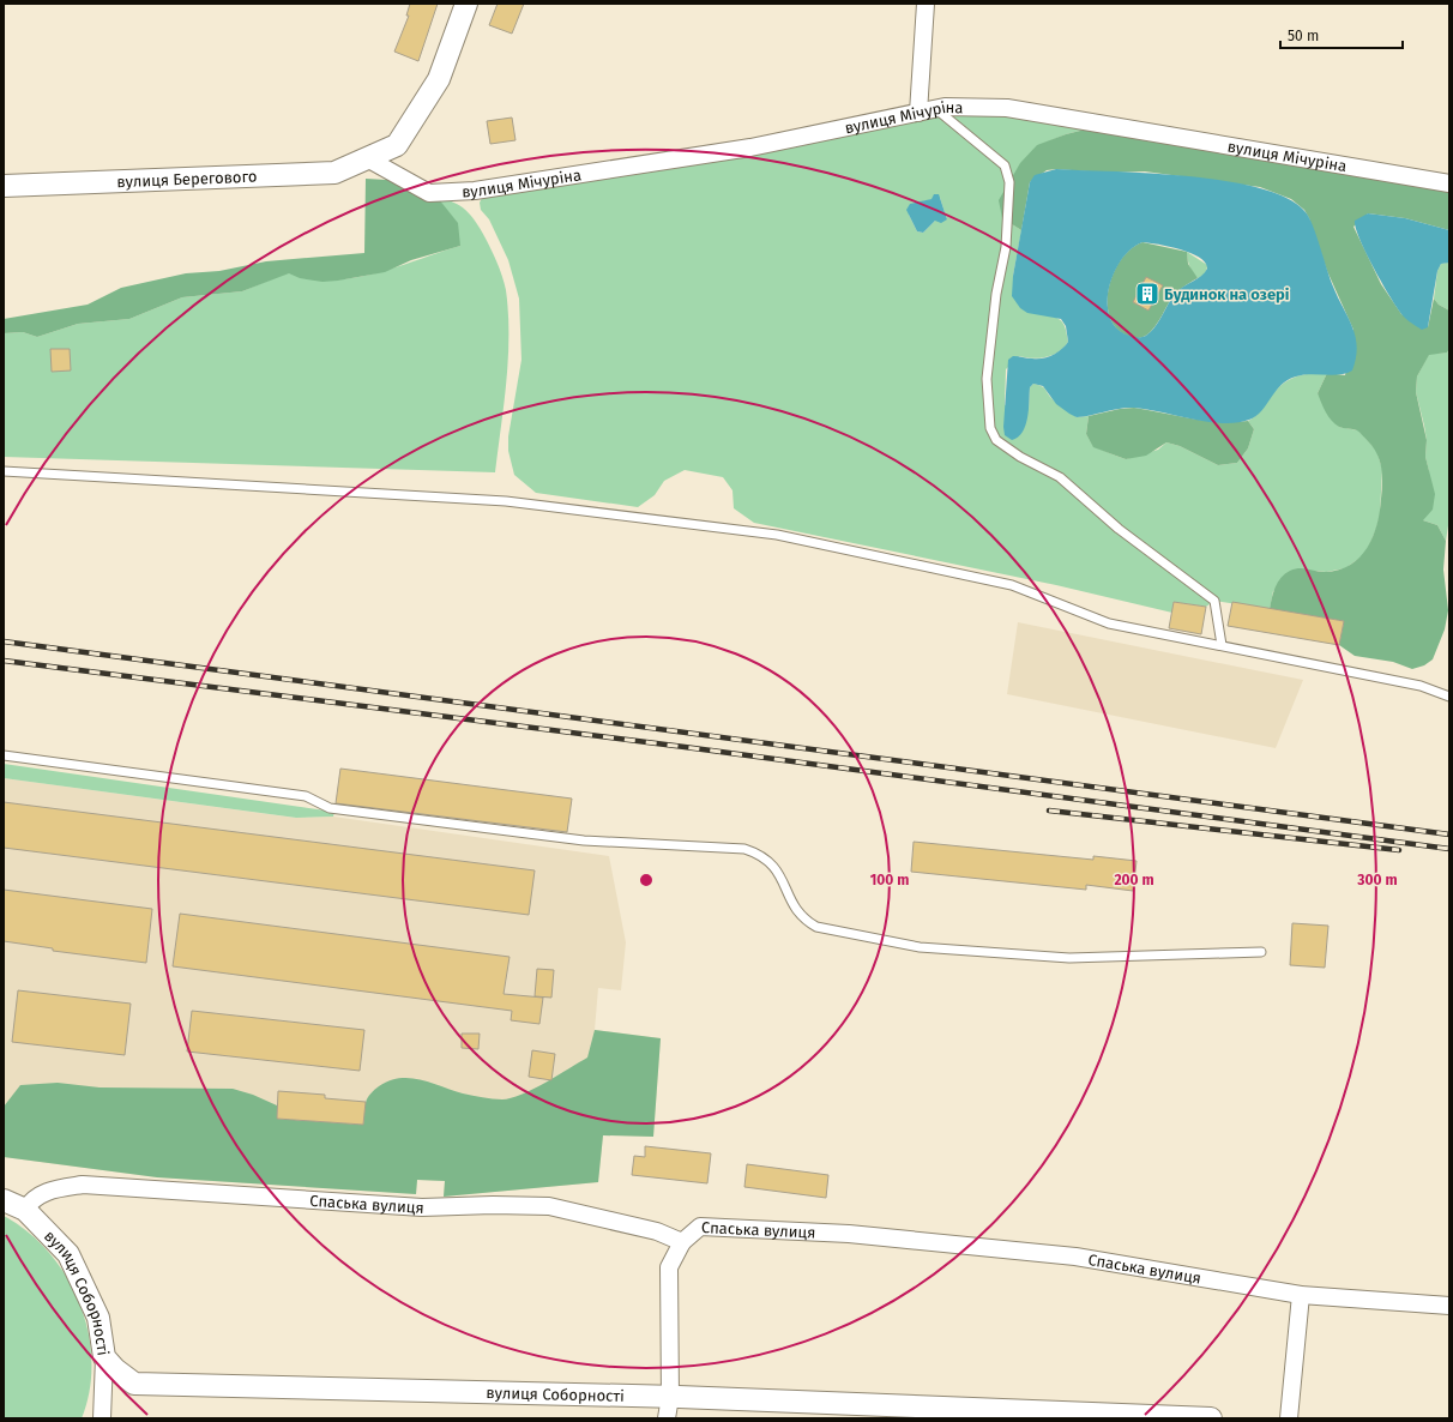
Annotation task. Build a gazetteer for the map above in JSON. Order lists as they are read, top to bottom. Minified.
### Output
{"streets":{"street":["вулиця Мічуріна","вулиця Берегового","Спаська вулиця","вулиця Соборності"]},"crossings":[["вулиця Мічуріна","вулиця Берегового"],["Спаська вулиця","вулиця Соборності"]],"places":{"building":["Будинок на озері"]},"scale_bar":"50 m","rings":["100 m","200 m","300 m"]}
